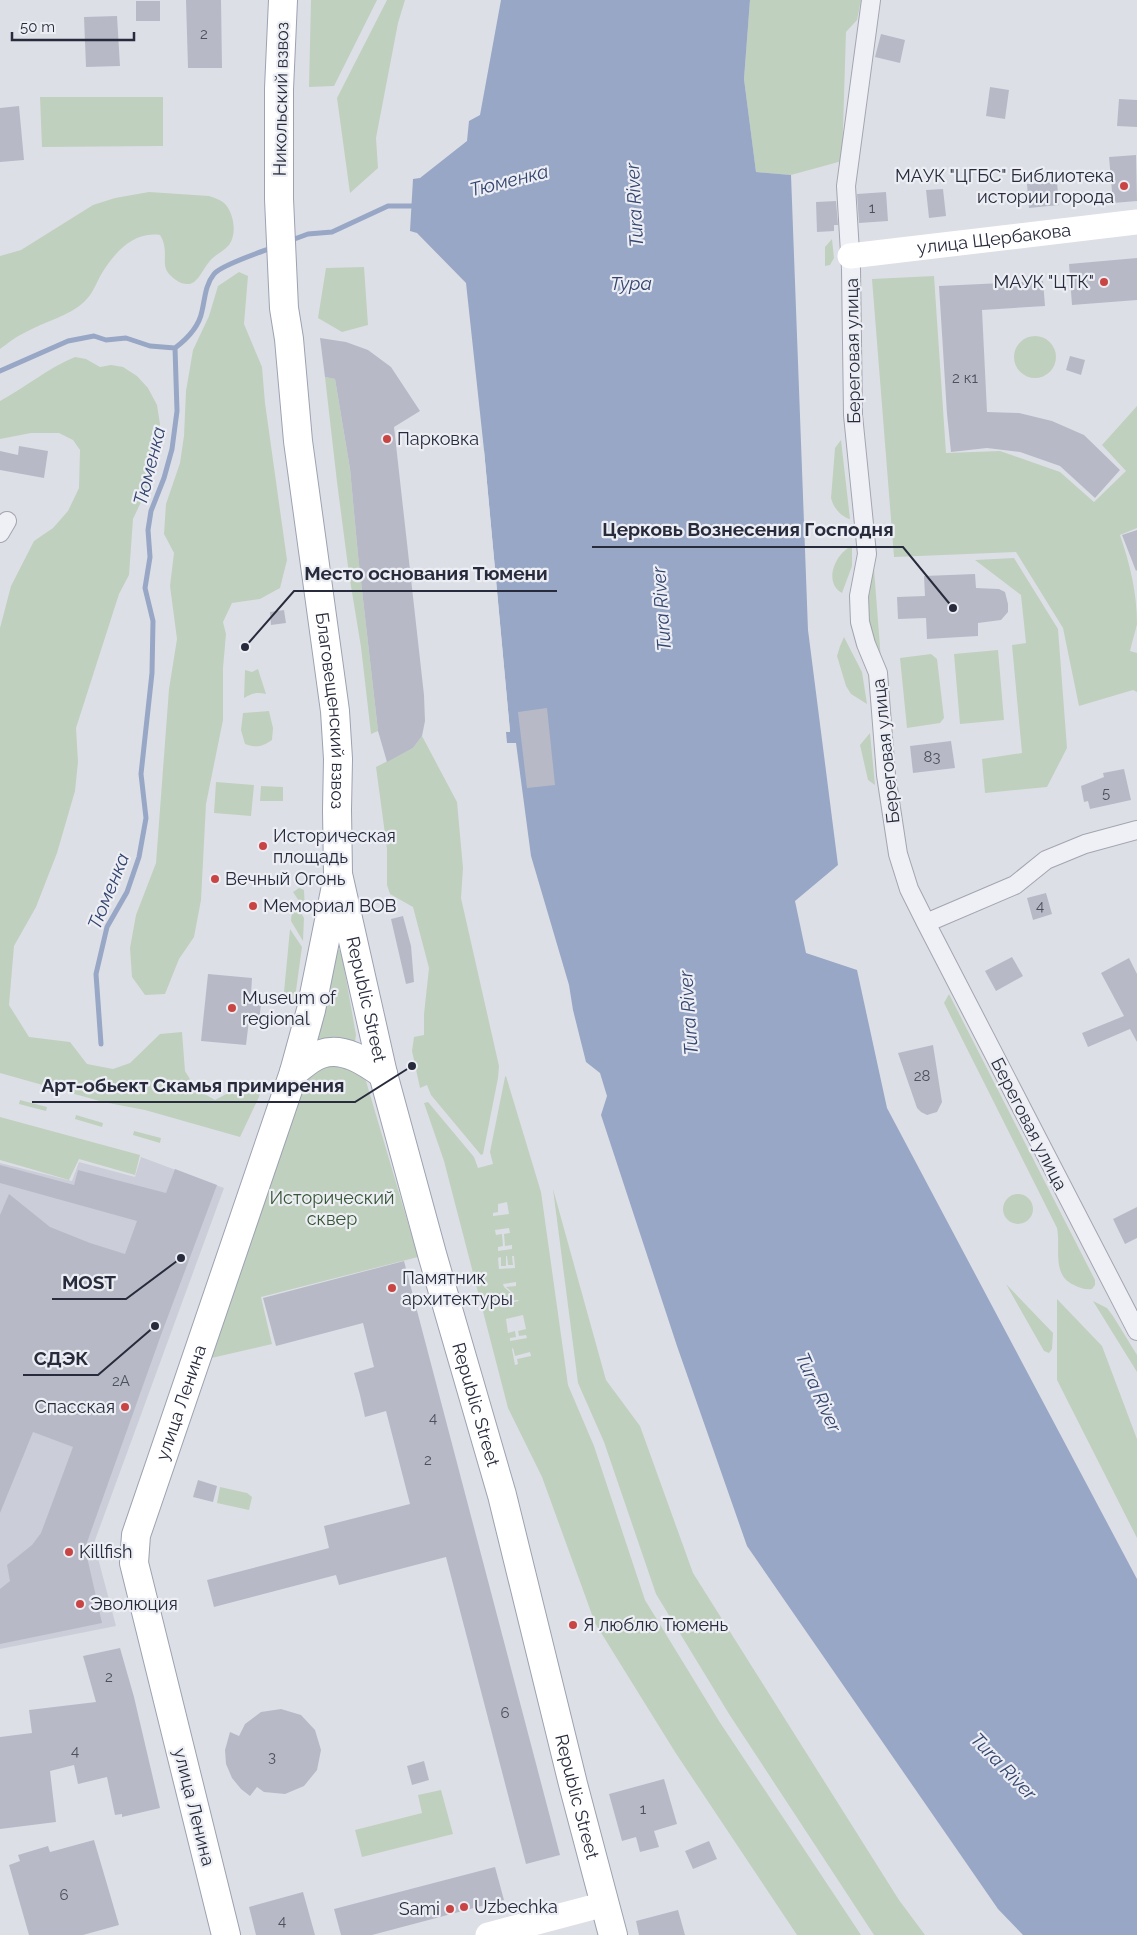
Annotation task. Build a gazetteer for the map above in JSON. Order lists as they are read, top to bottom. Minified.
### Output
{"streets":{"main road":["Никольский взвоз","Благовещенский взвоз","Republic Street","улица Ленина"],"street":["улица Щербакова","Береговая улица"]},"crossings":[["Никольский взвоз","Благовещенский взвоз"],["улица Щербакова","Береговая улица"],["Благовещенский взвоз","Republic Street"],["Благовещенский взвоз","улица Ленина"],["Republic Street","улица Ленина"]],"water":["Тюменка","Tura River","Тура"],"parks":["Исторический сквер"],"places":["МАУК \"ЦГБС\" Библиотека истории города","МАУК \"ЦТК\"","Парковка","Церковь Вознесения Господня","Место основания Тюмени","Историческая площадь","Вечный Огонь","Мемориал ВОВ","Museum of regional","Арт-обьект Скамья примирения","MOST","Памятник архитектуры","СДЭК","Спасская","Killfish","Эволюция","Я люблю Тюмень","Uzbechka","Sami"],"house_numbers":["2","1","2 к1","83","5","4","28","2А","4","2","2","6","4","3","1","6","4"],"scale_bar":"50 m"}
